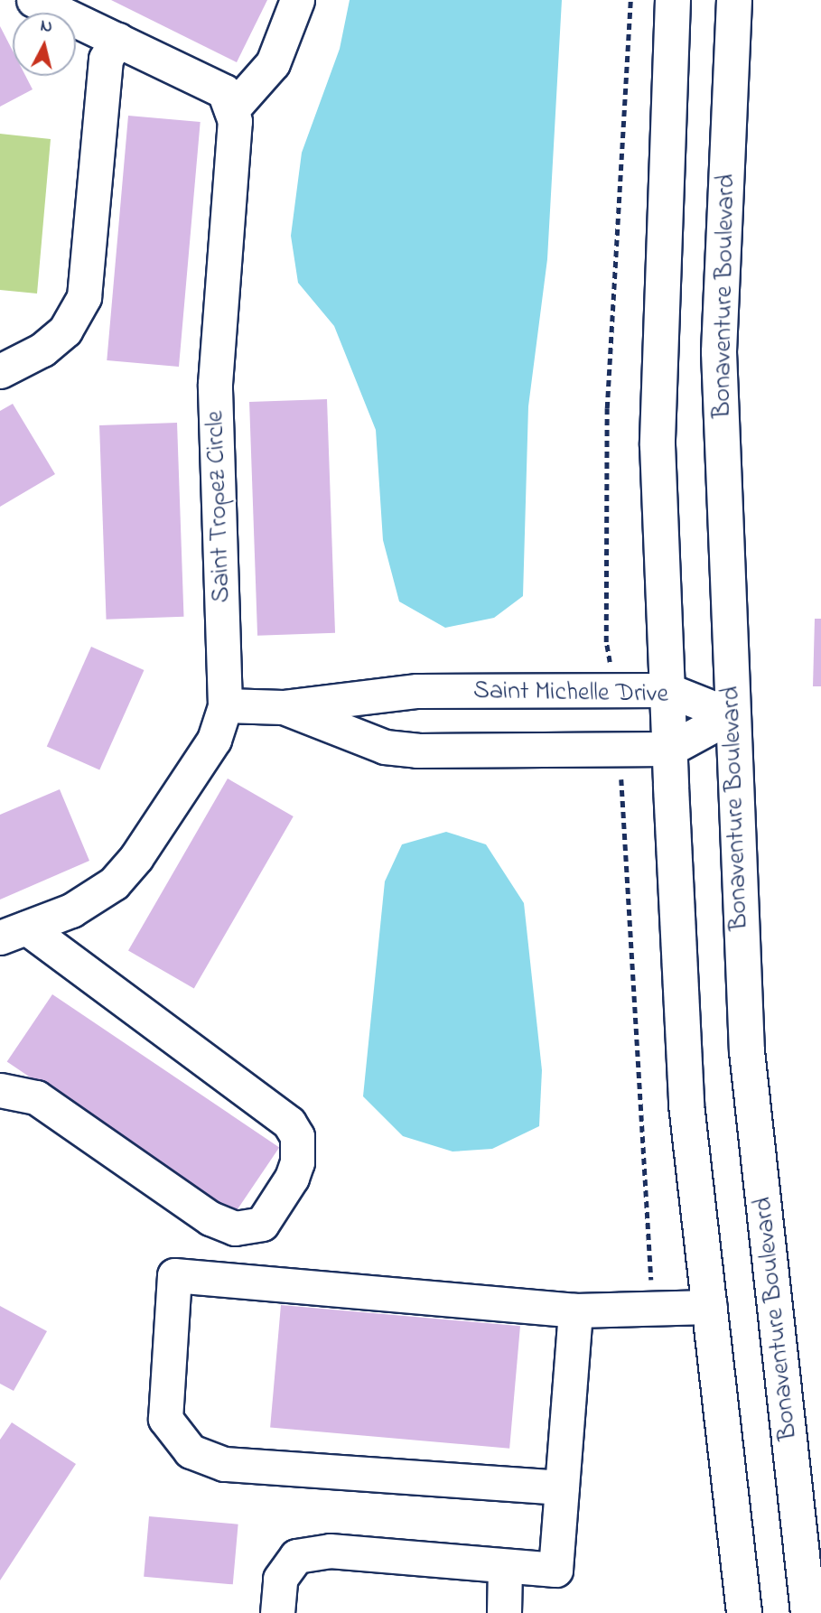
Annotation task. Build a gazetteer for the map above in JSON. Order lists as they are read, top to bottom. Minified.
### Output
{"streets":{"main road":["Bonaventure Boulevard"],"street":["Saint Tropez Circle","Saint Michelle Drive"]},"crossings":[["Bonaventure Boulevard","Saint Michelle Drive"],["Saint Tropez Circle","Saint Michelle Drive"]],"north":"top"}
